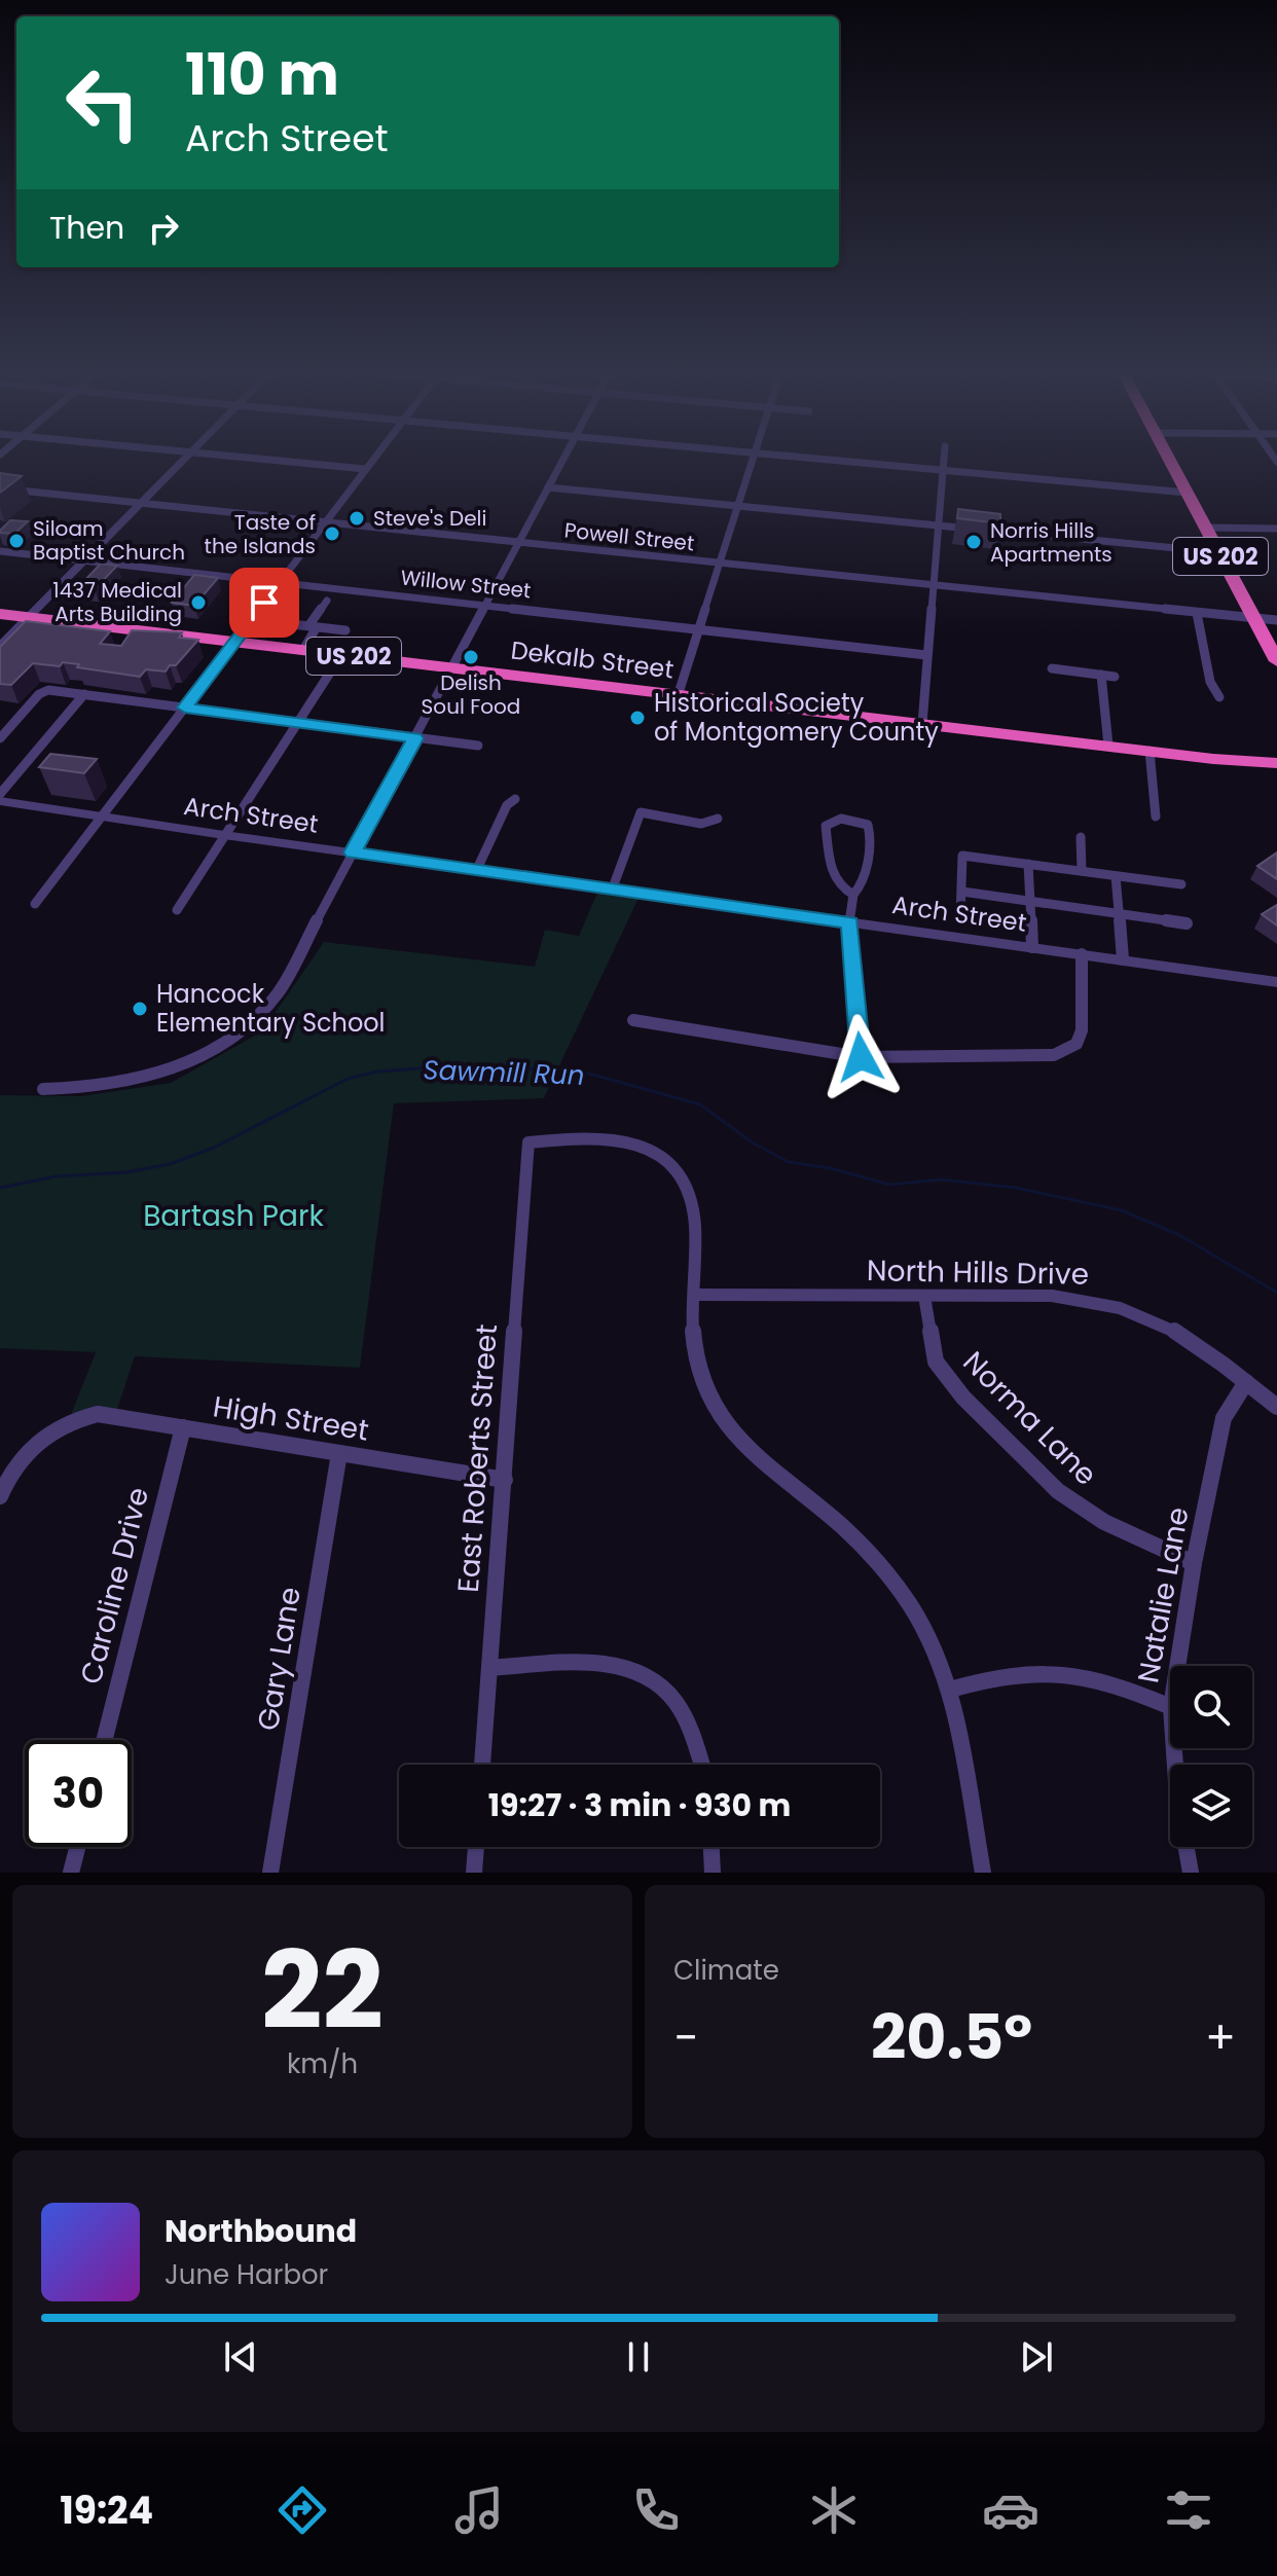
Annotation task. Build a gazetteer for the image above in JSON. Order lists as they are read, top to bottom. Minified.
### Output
{"streets":{"highway":["US 202","Dekalb Street"],"street":["Powell Street","Willow Street","Arch Street","North Hills Drive","High Street","Norma Lane","East Roberts Street","Caroline Drive","Natalie Lane","Gary Lane"]},"crossings":[["Powell Street","US 202"],["North Hills Drive","Norma Lane"],["North Hills Drive","East Roberts Street"],["North Hills Drive","Natalie Lane"],["High Street","East Roberts Street"],["High Street","Caroline Drive"],["High Street","Gary Lane"],["Norma Lane","Natalie Lane"]],"water":["Sawmill Run"],"parks":["Bartash Park"],"places":["Steve's Deli","Taste of the Islands","Siloam Baptist Church","Norris Hills Apartments","1437 Medical Arts Building","Delish Soul Food","Historical Society of Montgomery County","Hancock Elementary School"],"page":{"turn":["110 m","Arch Street"],"then":"Then","limit":"30","trip":"19:27 · 3 min · 930 m","tile":[["22","km/h"],"Climate"],"heat":["−","20.5°","+"],"song":["Northbound","June Harbor"],"tabs":"19:24"}}
